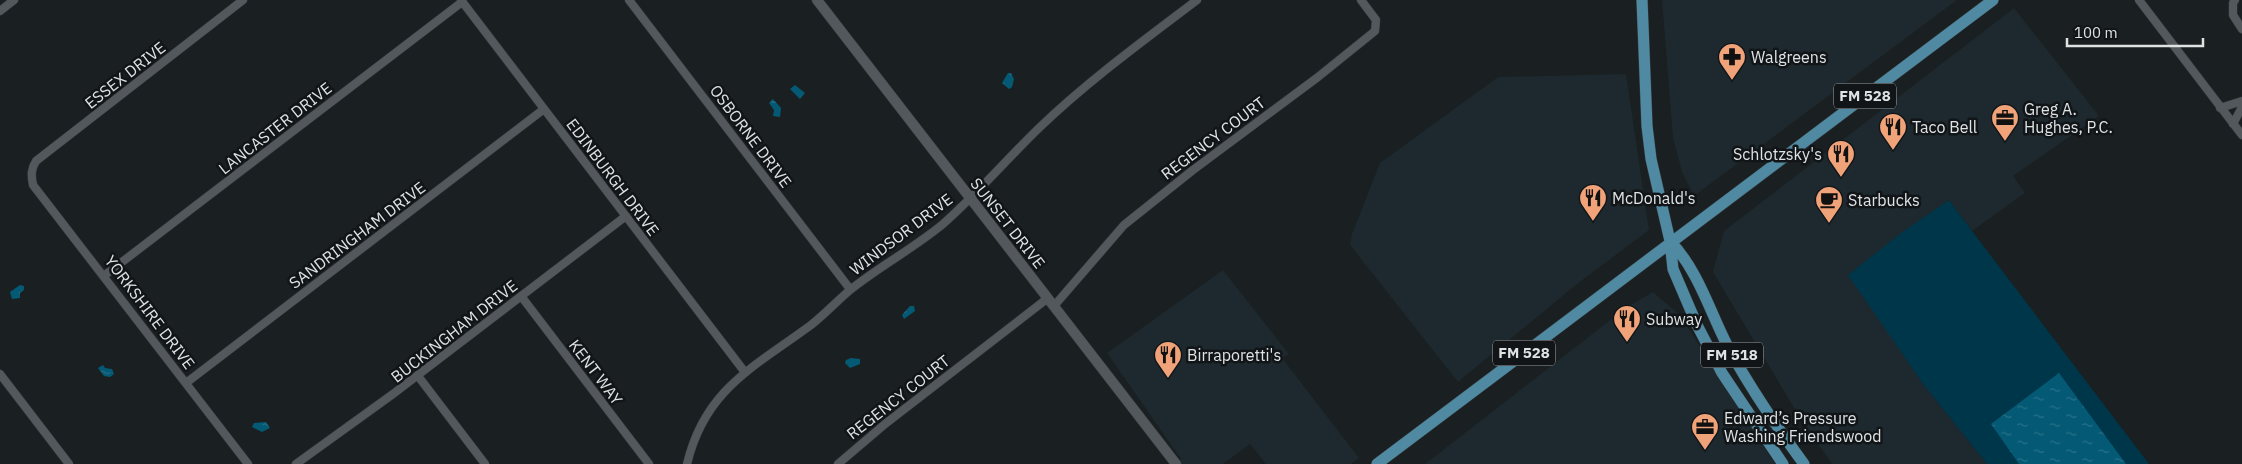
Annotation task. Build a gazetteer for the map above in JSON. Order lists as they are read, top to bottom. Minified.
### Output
{"streets":{"main road":["FM 528","FM 518"],"street":["ESSEX DRIVE","LANCASTER DRIVE","OSBORNE DRIVE","REGENCY COURT","EDINBURGH DRIVE","SUNSET DRIVE","WINDSOR DRIVE","SANDRINGHAM DRIVE","YORKSHIRE DRIVE","BUCKINGHAM DRIVE","KENT WAY"]},"crossings":[["ESSEX DRIVE","YORKSHIRE DRIVE"],["FM 528","FM 518"],["LANCASTER DRIVE","EDINBURGH DRIVE"],["LANCASTER DRIVE","YORKSHIRE DRIVE"],["OSBORNE DRIVE","WINDSOR DRIVE"],["REGENCY COURT","SUNSET DRIVE"],["EDINBURGH DRIVE","WINDSOR DRIVE"],["EDINBURGH DRIVE","SANDRINGHAM DRIVE"],["EDINBURGH DRIVE","BUCKINGHAM DRIVE"],["SUNSET DRIVE","WINDSOR DRIVE"],["SANDRINGHAM DRIVE","YORKSHIRE DRIVE"],["BUCKINGHAM DRIVE","KENT WAY"]],"places":{"pharmacy":["Walgreens"],"office":["Greg A. Hughes, P.C.","Edward’s Pressure Washing Friendswood"],"restaurant":["Taco Bell","Schlotzsky's","McDonald's","Subway","Birraporetti's"],"cafe":["Starbucks"]},"scale_bar":"100 m"}
